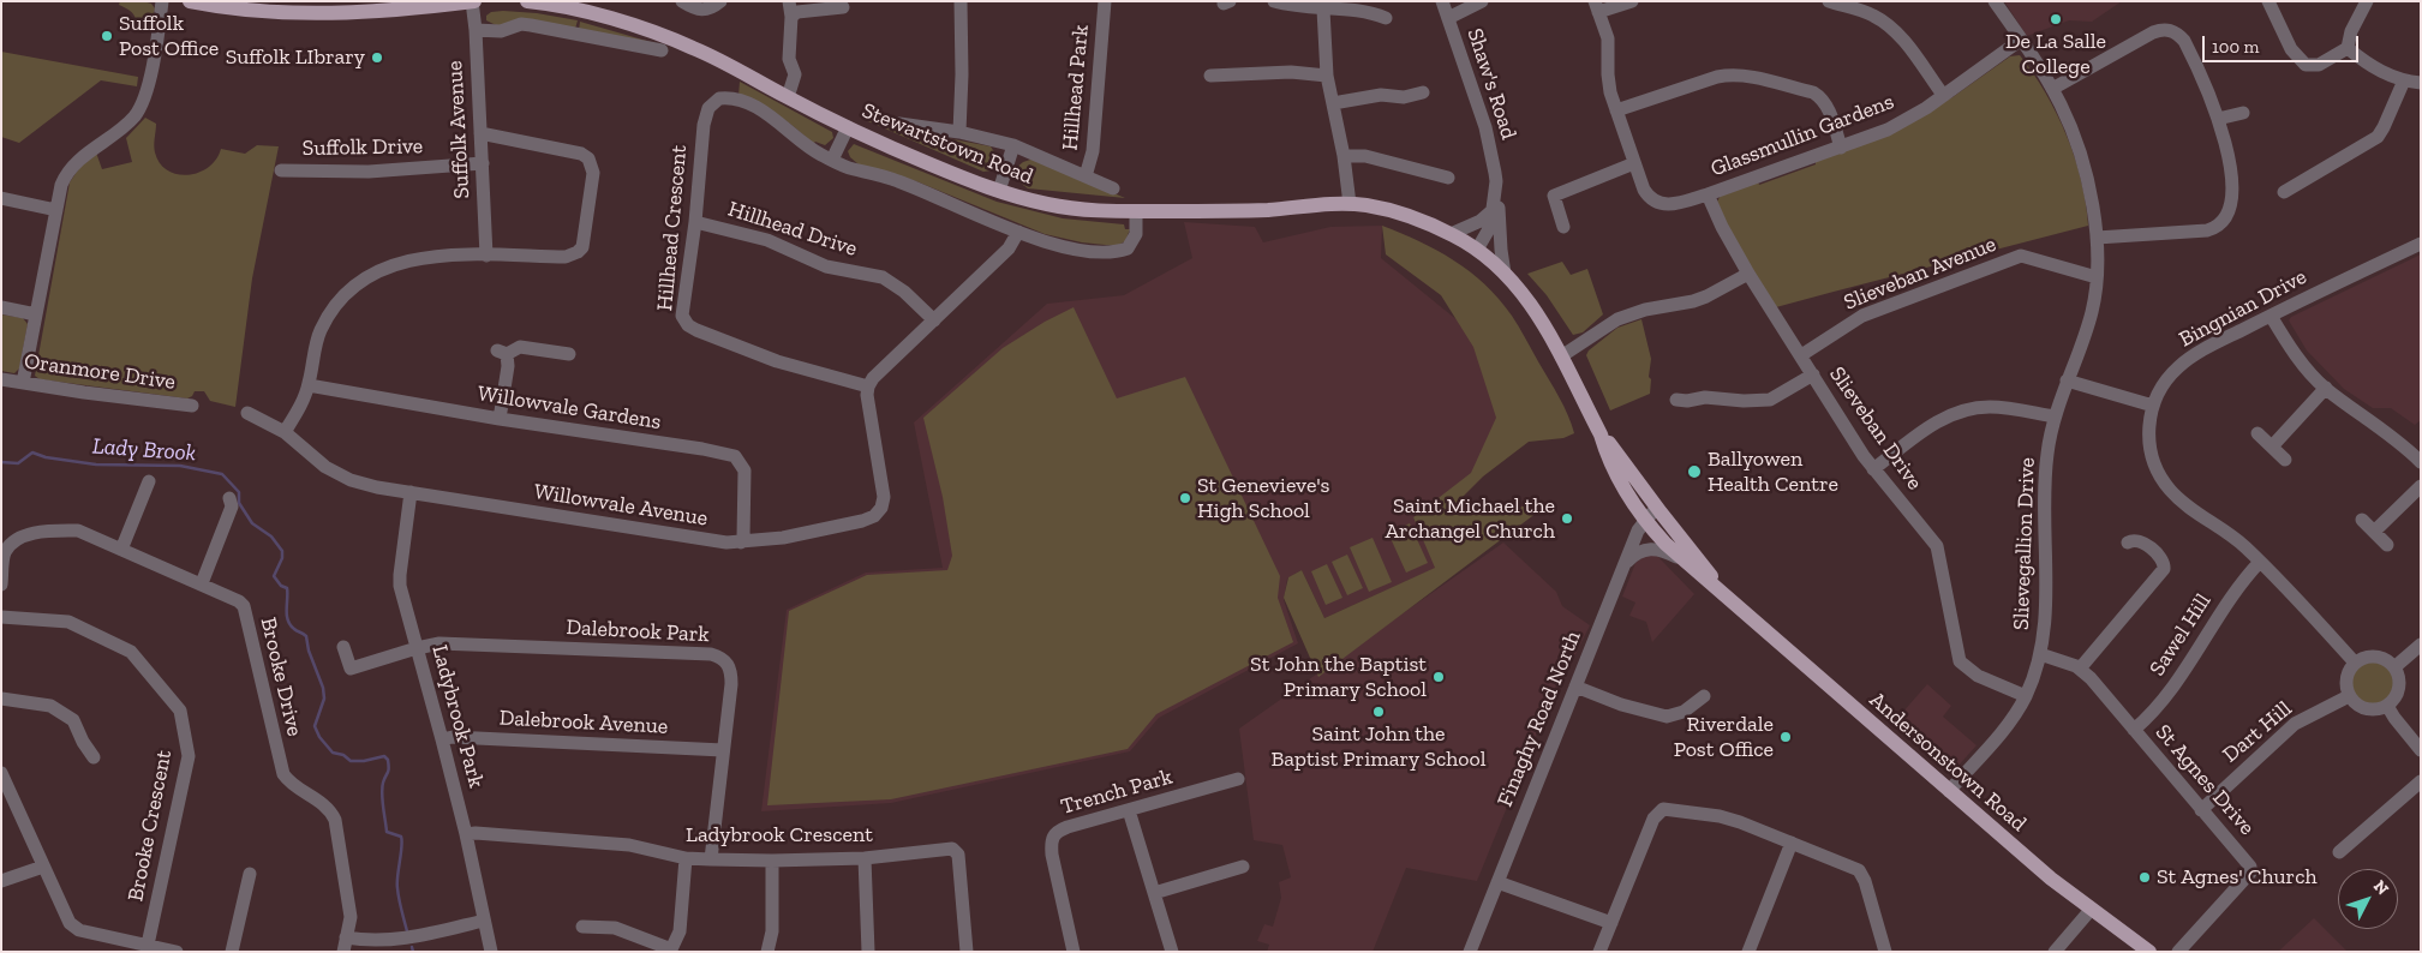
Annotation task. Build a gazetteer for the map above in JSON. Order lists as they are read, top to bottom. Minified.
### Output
{"streets":{"main road":["Stewartstown Road","Andersonstown Road"],"street":["Shaw's Road","Hillhead Park","Suffolk Avenue","Glassmullin Gardens","Suffolk Drive","Hillhead Crescent","Hillhead Drive","Slieveban Avenue","Bingnian Drive","Oranmore Drive","Willowvale Gardens","Slieveban Drive","Willowvale Avenue","Slievegallion Drive","Dalebrook Park","Sawel Hill","Brooke Drive","Ladybrook Park","Finaghy Road North","Dalebrook Avenue","Dart Hill","St Agnes Drive","Trench Park","Brooke Crescent","Ladybrook Crescent"]},"crossings":[["Shaw's Road","Stewartstown Road"],["Shaw's Road","Andersonstown Road"],["Suffolk Avenue","Suffolk Drive"],["Glassmullin Gardens","Slieveban Drive"],["Glassmullin Gardens","Slievegallion Drive"],["Stewartstown Road","Hillhead Crescent"],["Stewartstown Road","Andersonstown Road"],["Hillhead Crescent","Hillhead Drive"],["Hillhead Crescent","Willowvale Avenue"],["Slieveban Avenue","Slieveban Drive"],["Slieveban Avenue","Slievegallion Drive"],["Bingnian Drive","Sawel Hill"],["Bingnian Drive","Dart Hill"],["Willowvale Gardens","Willowvale Avenue"],["Slieveban Drive","Slievegallion Drive"],["Willowvale Avenue","Ladybrook Park"],["Slievegallion Drive","Andersonstown Road"],["Slievegallion Drive","St Agnes Drive"],["Dalebrook Park","Ladybrook Park"],["Dalebrook Park","Dalebrook Avenue"],["Dalebrook Park","Ladybrook Crescent"],["Sawel Hill","St Agnes Drive"],["Ladybrook Park","Dalebrook Avenue"],["Ladybrook Park","Ladybrook Crescent"],["Finaghy Road North","Andersonstown Road"],["Dart Hill","St Agnes Drive"]],"water":["Lady Brook"],"places":["De La Salle College","Suffolk Post Office","Suffolk LIbrary","Ballyowen Health Centre","St Genevieve's High School","Saint Michael the Archangel Church","St John the Baptist Primary School","Saint John the Baptist Primary School","Riverdale Post Office","St Agnes' Church"],"scale_bar":"100 m","north":"top right"}
